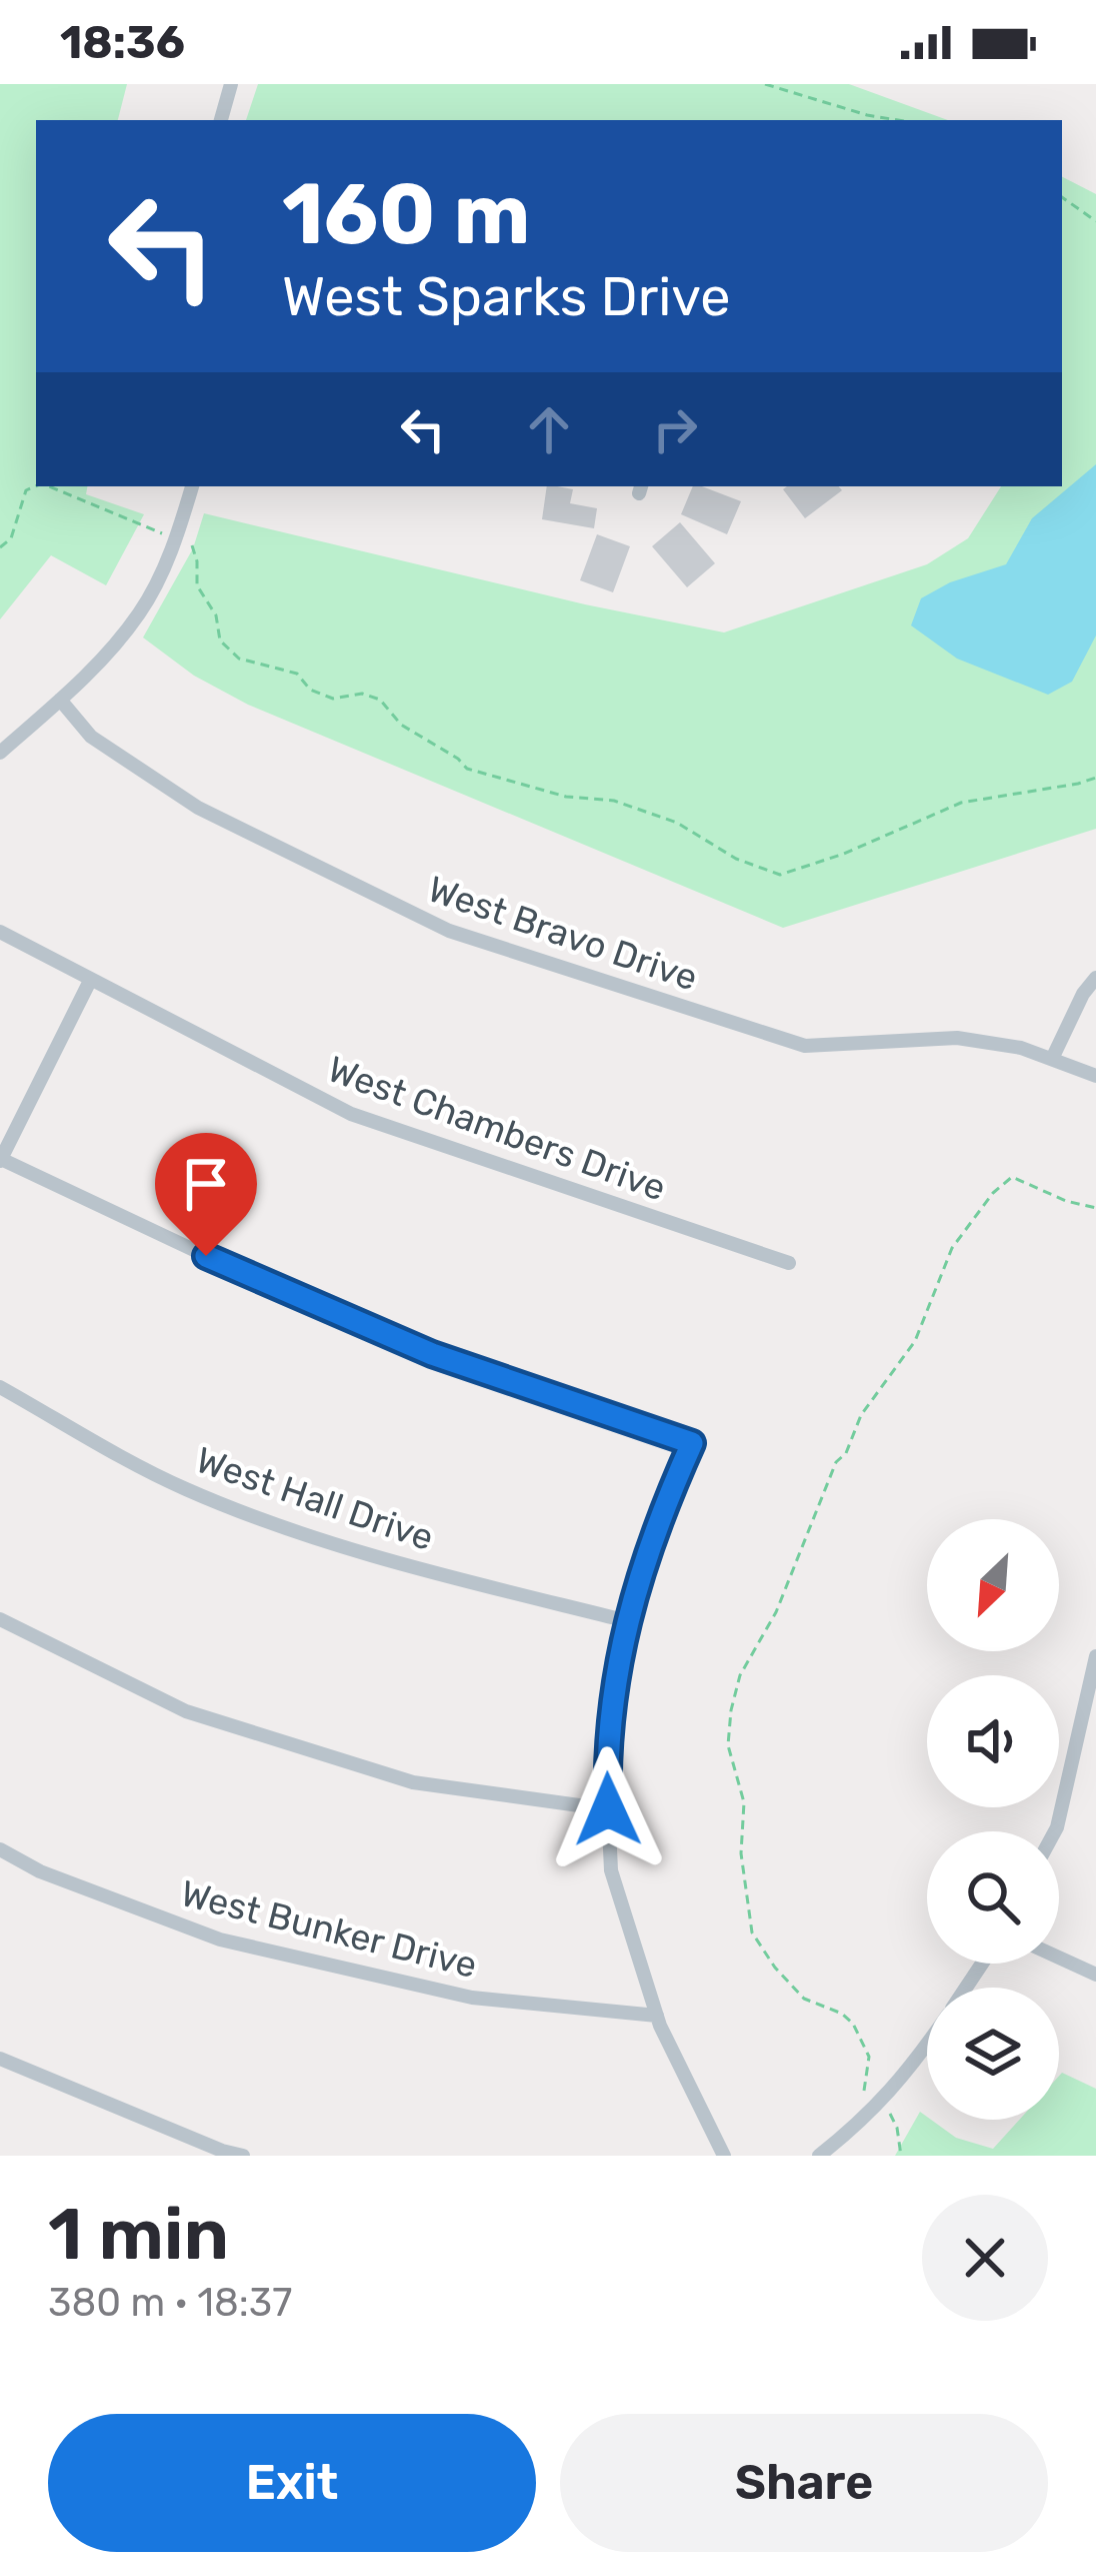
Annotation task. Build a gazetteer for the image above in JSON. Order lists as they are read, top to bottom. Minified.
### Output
{"streets":{"street":["West Bravo Drive","West Chambers Drive","West Hall Drive","West Bunker Drive"]},"north":"bottom left","page":{"status":"18:36","turn":["160 m","West Sparks Drive"],"heading":["1 min","380 m · 18:37"],"buttons":["Exit","Share"]}}
